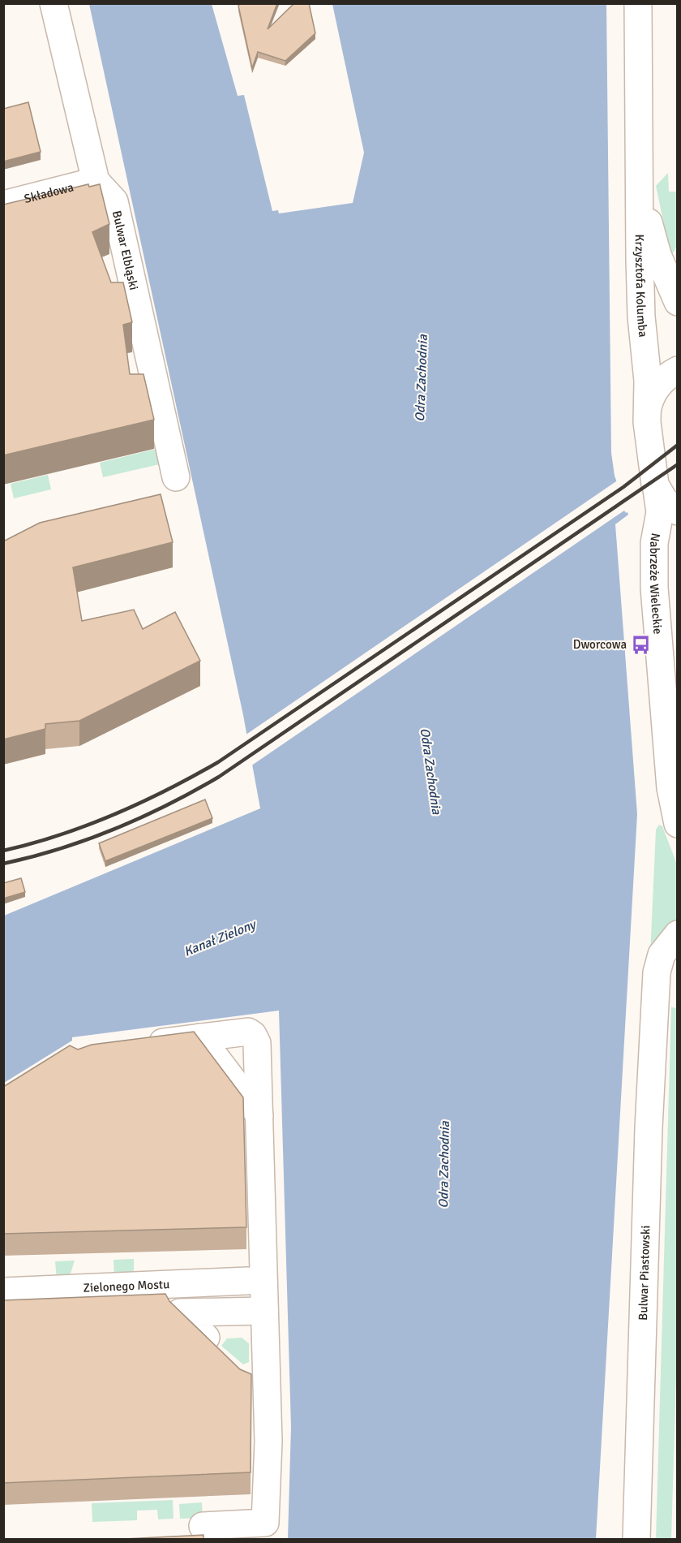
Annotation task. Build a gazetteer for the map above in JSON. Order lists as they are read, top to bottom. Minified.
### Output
{"streets":{"street":["Składowa","Bulwar Elbląski","Krzysztofa Kolumba","Nabrzeże Wieleckie","Bulwar Piastowski","Zielonego Mostu"]},"crossings":[["Składowa","Bulwar Elbląski"],["Krzysztofa Kolumba","Nabrzeże Wieleckie"]],"water":["Odra Zachodnia","Kanał Zielony"],"places":{"bus stop":["Dworcowa"]}}
